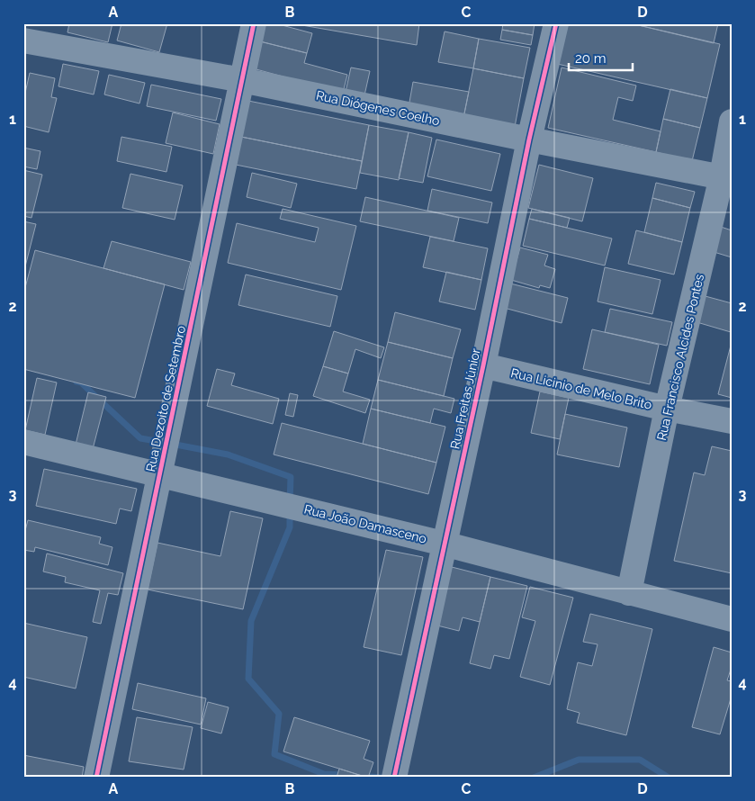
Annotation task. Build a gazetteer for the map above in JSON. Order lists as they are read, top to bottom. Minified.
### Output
{"streets":{"street":["Rua Diógenes Coelho","Rua Francisco Alcides Pontes","Rua Licinio de Melo Brito","Rua Dezoito de Setembro","Rua Freitas Júnior","Rua João Damasceno"]},"crossings":[["Rua Diógenes Coelho","Rua Francisco Alcides Pontes"],["Rua Diógenes Coelho","Rua Dezoito de Setembro"],["Rua Diógenes Coelho","Rua Freitas Júnior"],["Rua Francisco Alcides Pontes","Rua Licinio de Melo Brito"],["Rua Francisco Alcides Pontes","Rua João Damasceno"],["Rua Licinio de Melo Brito","Rua Freitas Júnior"],["Rua Dezoito de Setembro","Rua João Damasceno"],["Rua Freitas Júnior","Rua João Damasceno"]],"scale_bar":"20 m","grid":{"columns":["A","B","C","D"],"rows":["1","2","3","4"]}}
